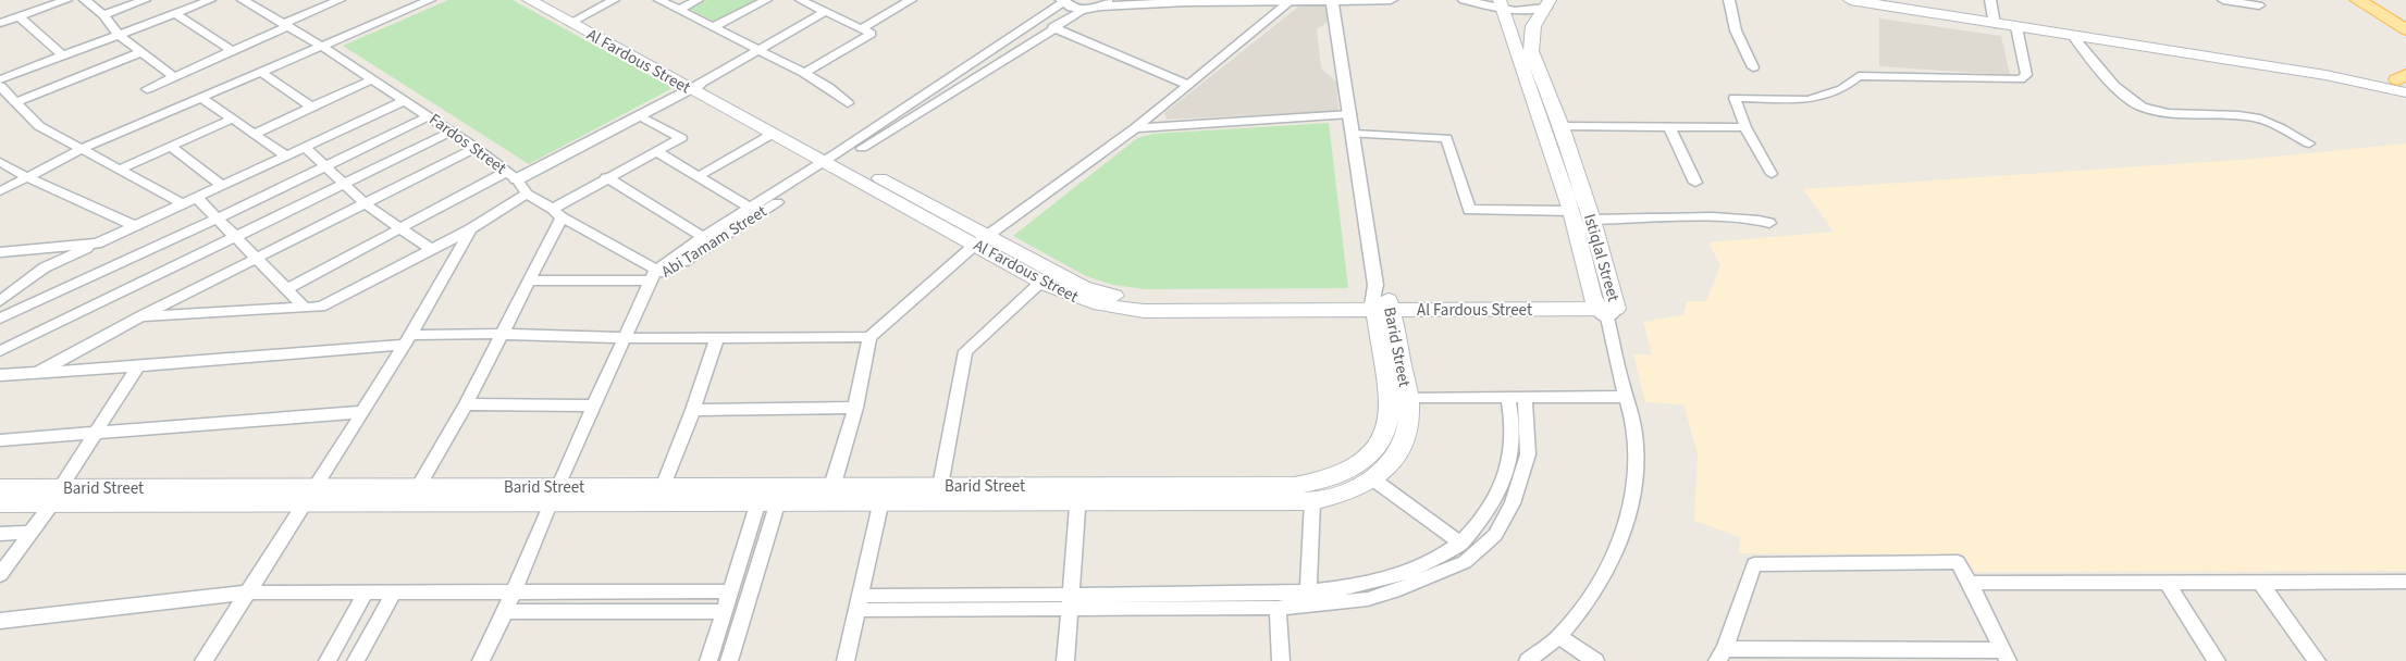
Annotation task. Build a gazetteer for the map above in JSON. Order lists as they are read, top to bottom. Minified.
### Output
{"streets":{"main road":["Al Fardous Street","Istiqlal Street","Barid Street"],"street":["Fardos Street","Abi Tamam Street"]},"crossings":[["Al Fardous Street","Fardos Street"],["Al Fardous Street","Abi Tamam Street"],["Al Fardous Street","Istiqlal Street"],["Al Fardous Street","Barid Street"]]}
